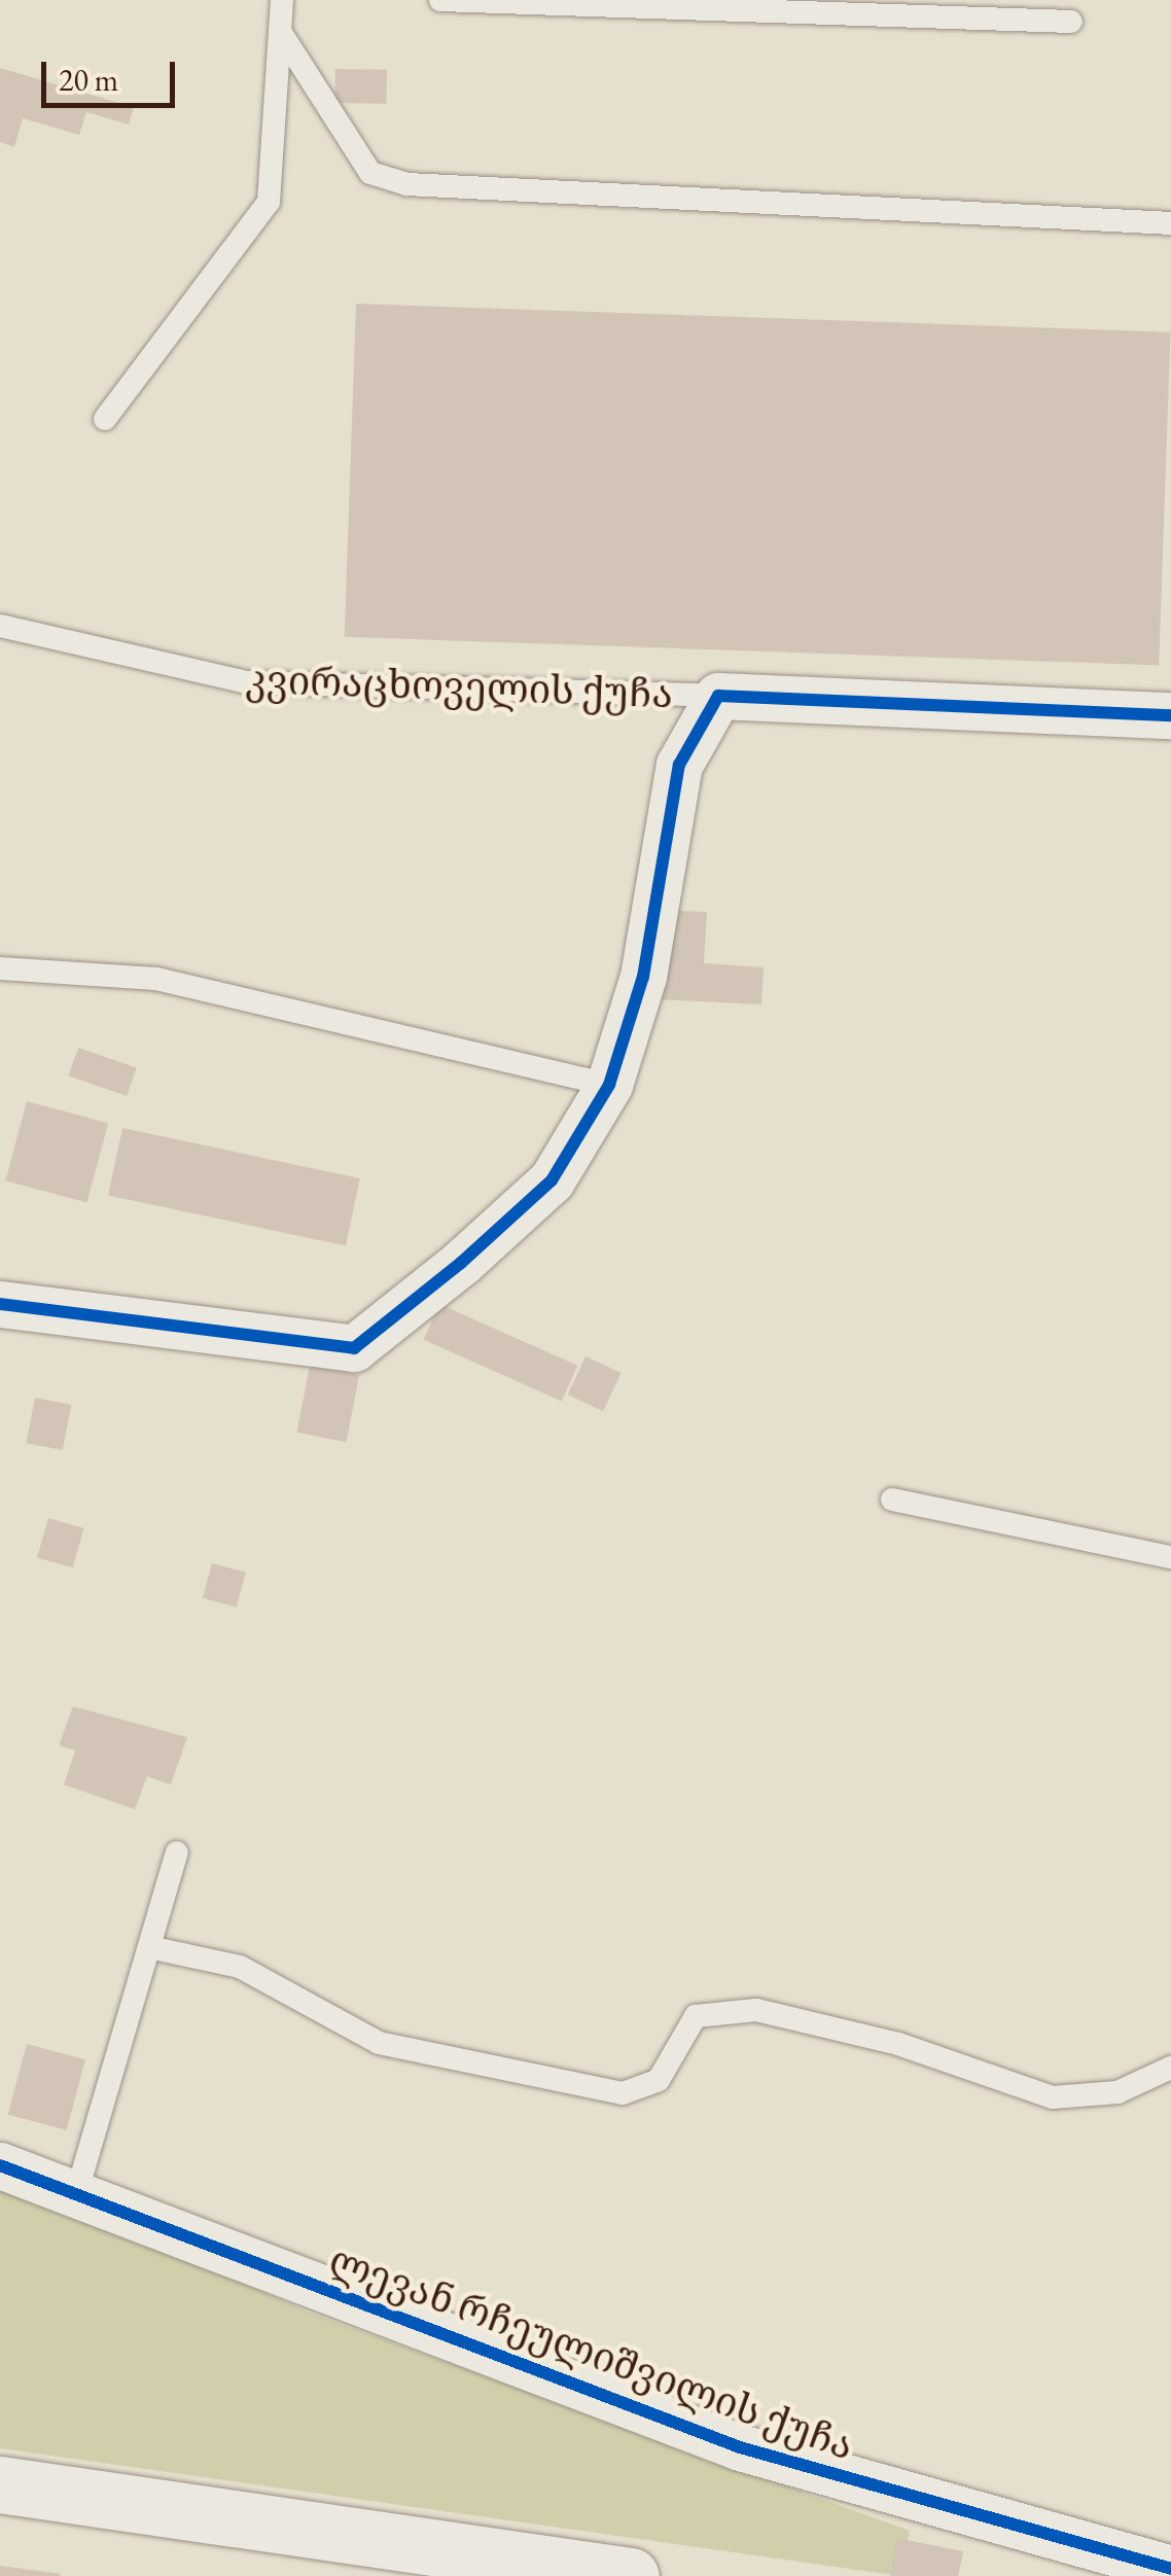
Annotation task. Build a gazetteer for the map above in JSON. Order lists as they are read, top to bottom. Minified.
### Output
{"streets":{"street":["კვირაცხოველის ქუჩა","ლევან რჩეულიშვილის ქუჩა"]},"scale_bar":"20 m"}
